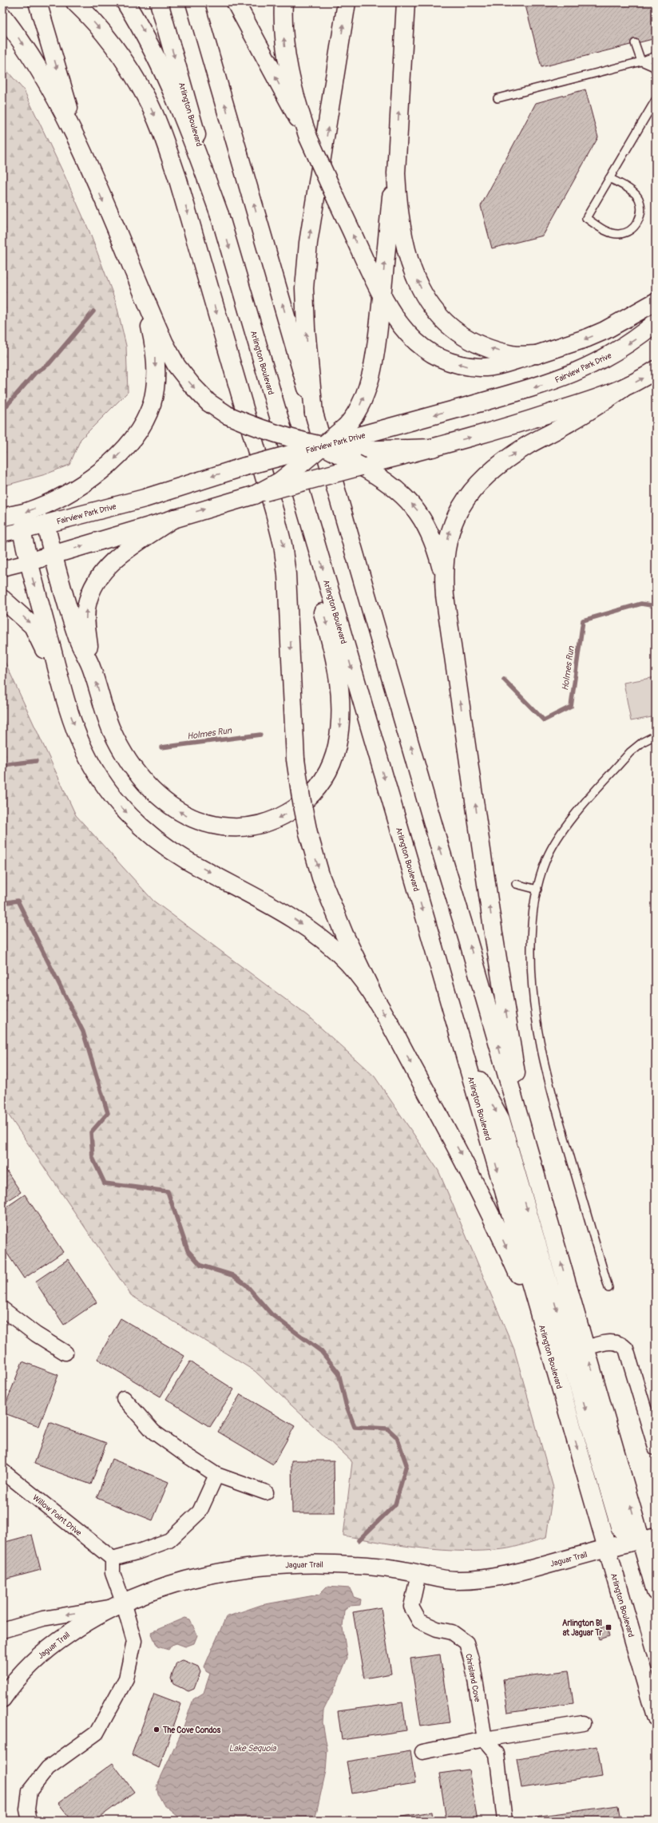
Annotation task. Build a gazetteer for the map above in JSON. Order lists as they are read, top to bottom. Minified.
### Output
{"streets":{"main road":["Arlington Boulevard","Fairview Park Drive","Jaguar Trail"],"street":["Willow Point Drive","Chrisland Cove"]},"crossings":[["Arlington Boulevard","Jaguar Trail"],["Jaguar Trail","Chrisland Cove"]],"water":["Holmes Run","Lake Sequoia"],"places":{"transit":["Arlington Bl at Jaguar Tr"],"other":["The Cove Condos"]}}
